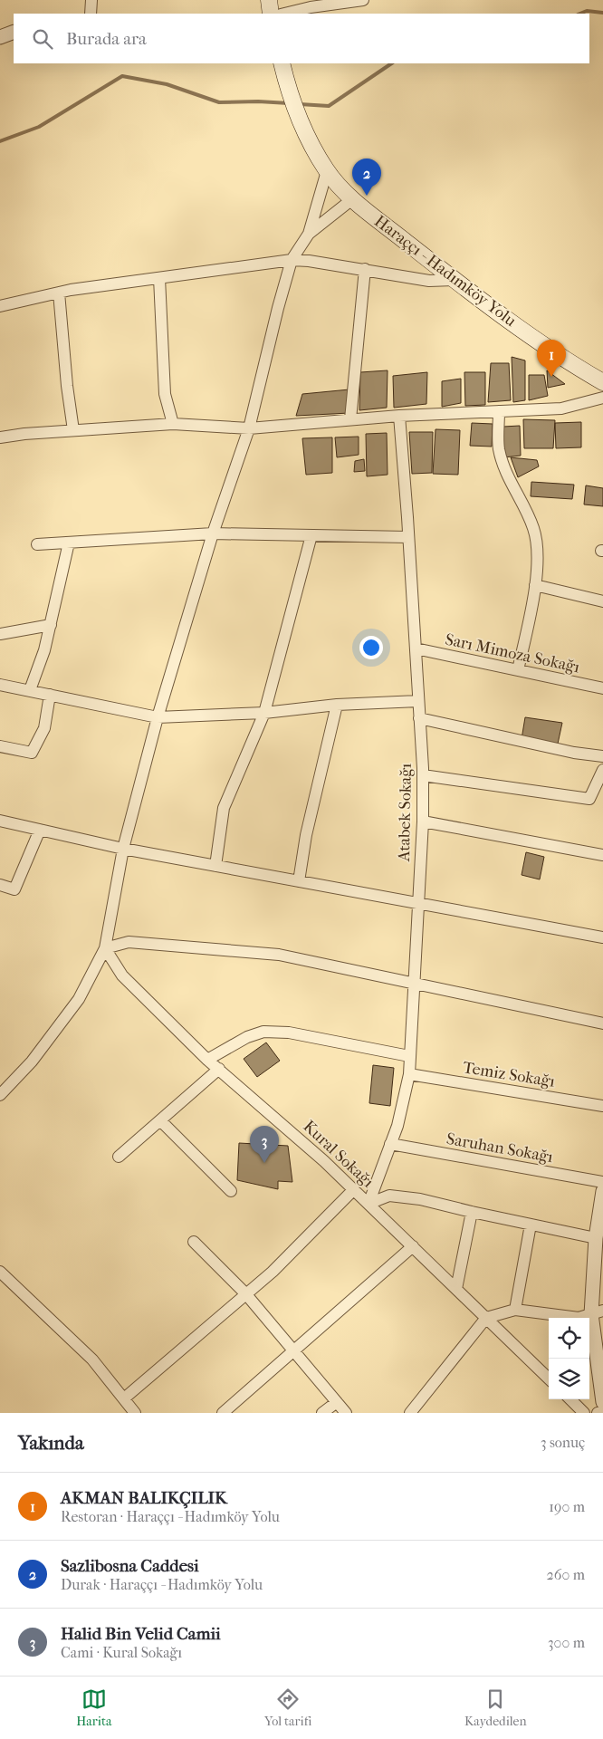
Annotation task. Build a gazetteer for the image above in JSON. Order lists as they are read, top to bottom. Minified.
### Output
{"streets":{"main road":["Haraççı - Hadımköy Yolu"],"street":["Sarı Mimoza Sokağı","Atabek Sokağı","Temiz Sokağı","Saruhan Sokağı","Kural Sokağı"]},"crossings":[["Sarı Mimoza Sokağı","Atabek Sokağı"],["Atabek Sokağı","Temiz Sokağı"],["Atabek Sokağı","Saruhan Sokağı"],["Atabek Sokağı","Kural Sokağı"]],"page":{"search":"Burada ara","pins":["2","1","3"],"heading":["Yakında","3 sonuç"],"list":[{"mark":"1","name":"AKMAN BALIKÇILIK","note":"Restoran · Haraççı - Hadımköy Yolu","value":"190 m"},{"mark":"2","name":"Sazlibosna Caddesi","note":"Durak · Haraççı - Hadımköy Yolu","value":"260 m"},{"mark":"3","name":"Halid Bin Velid Camii","note":"Cami · Kural Sokağı","value":"300 m"}],"nav":["Harita","Yol tarifi","Kaydedilen"]}}
